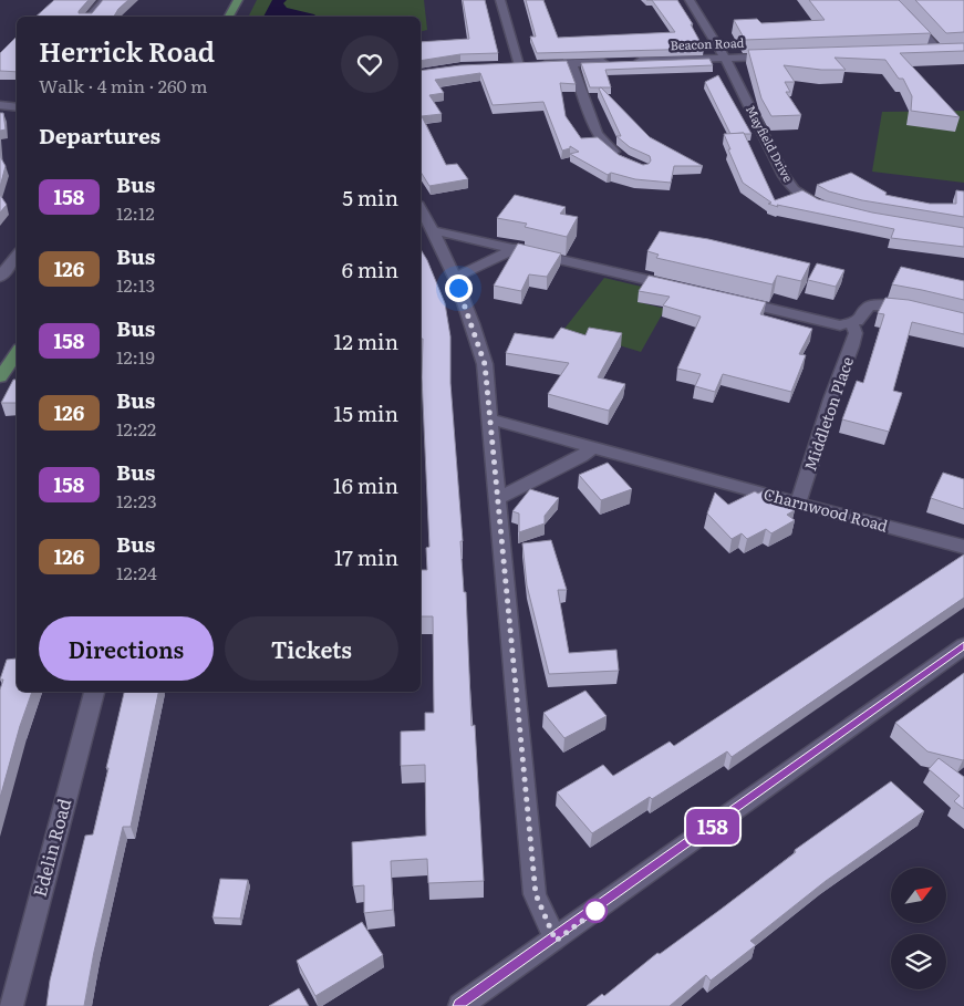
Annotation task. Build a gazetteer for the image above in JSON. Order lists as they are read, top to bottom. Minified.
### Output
{"streets":{"street":["Beacon Road","Mayfield Drive","Middleton Place","Charnwood Road","Edelin Road"]},"crossings":[["Beacon Road","Mayfield Drive"],["Middleton Place","Charnwood Road"]],"lines":["bus line 158"],"north":"top right","page":{"on_map":"158","heading":[["Herrick Road","Walk · 4 min · 260 m"],"Departures"],"list":[{"mark":"158","name":"Bus","note":"12:12","value":"5 min"},{"mark":"126","name":"Bus","note":"12:13","value":"6 min"},{"mark":"158","name":"Bus","note":"12:19","value":"12 min"},{"mark":"126","name":"Bus","note":"12:22","value":"15 min"},{"mark":"158","name":"Bus","note":"12:23","value":"16 min"},{"mark":"126","name":"Bus","note":"12:24","value":"17 min"}],"buttons":["Directions","Tickets"]}}
